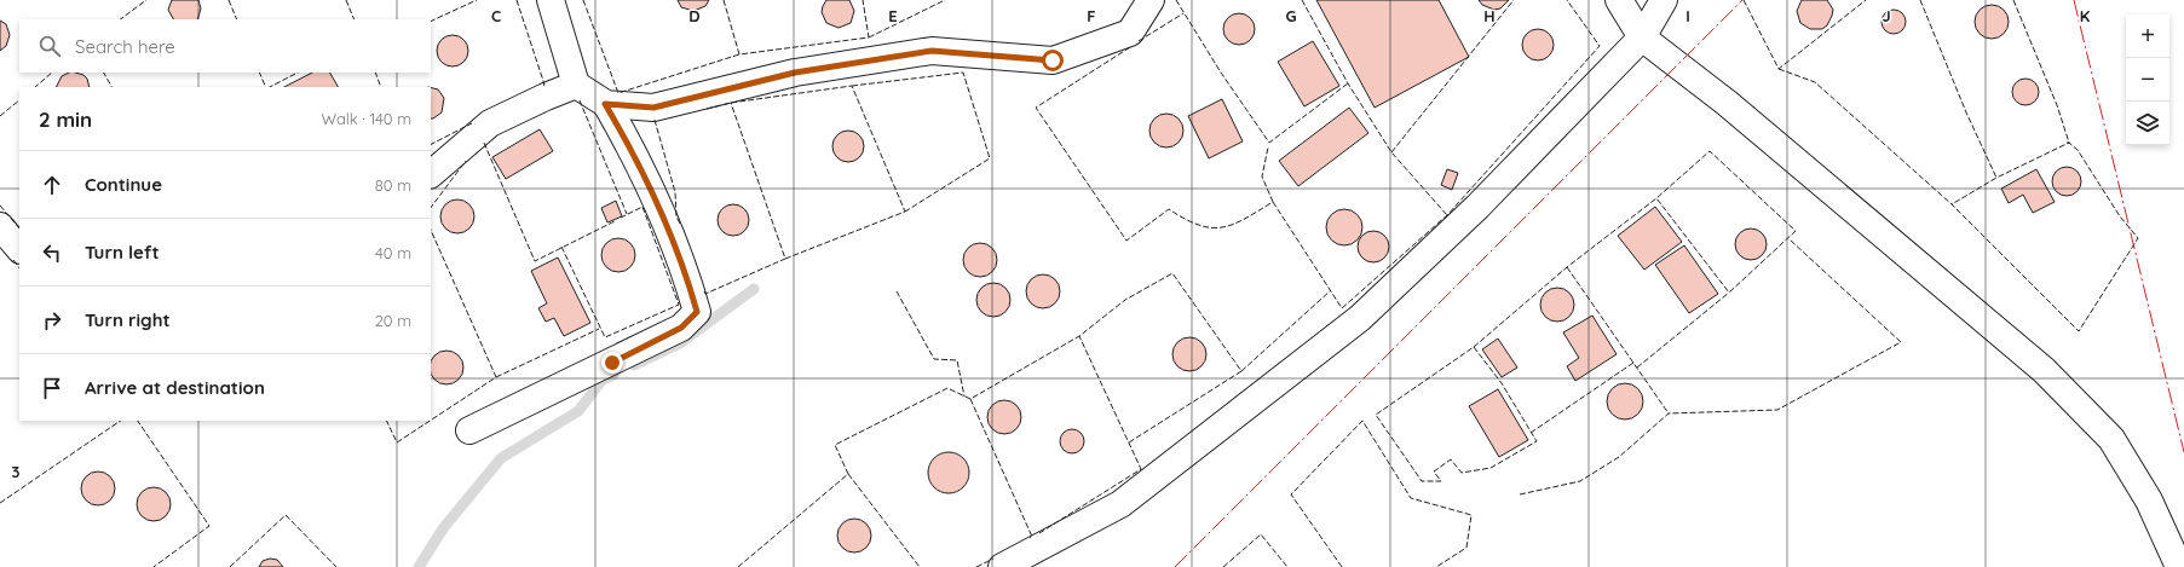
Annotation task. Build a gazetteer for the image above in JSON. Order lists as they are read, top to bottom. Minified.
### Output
{"page":{"map_buttons":["+","−"],"search":"Search here","heading":["2 min","Walk · 140 m"],"list":[["Continue","80 m"],["Turn left","40 m"],["Turn right","20 m"],"Arrive at destination"]},"grid":{"columns":["C","D","E","F","G","H","I","J","K"],"rows":["3"]}}
